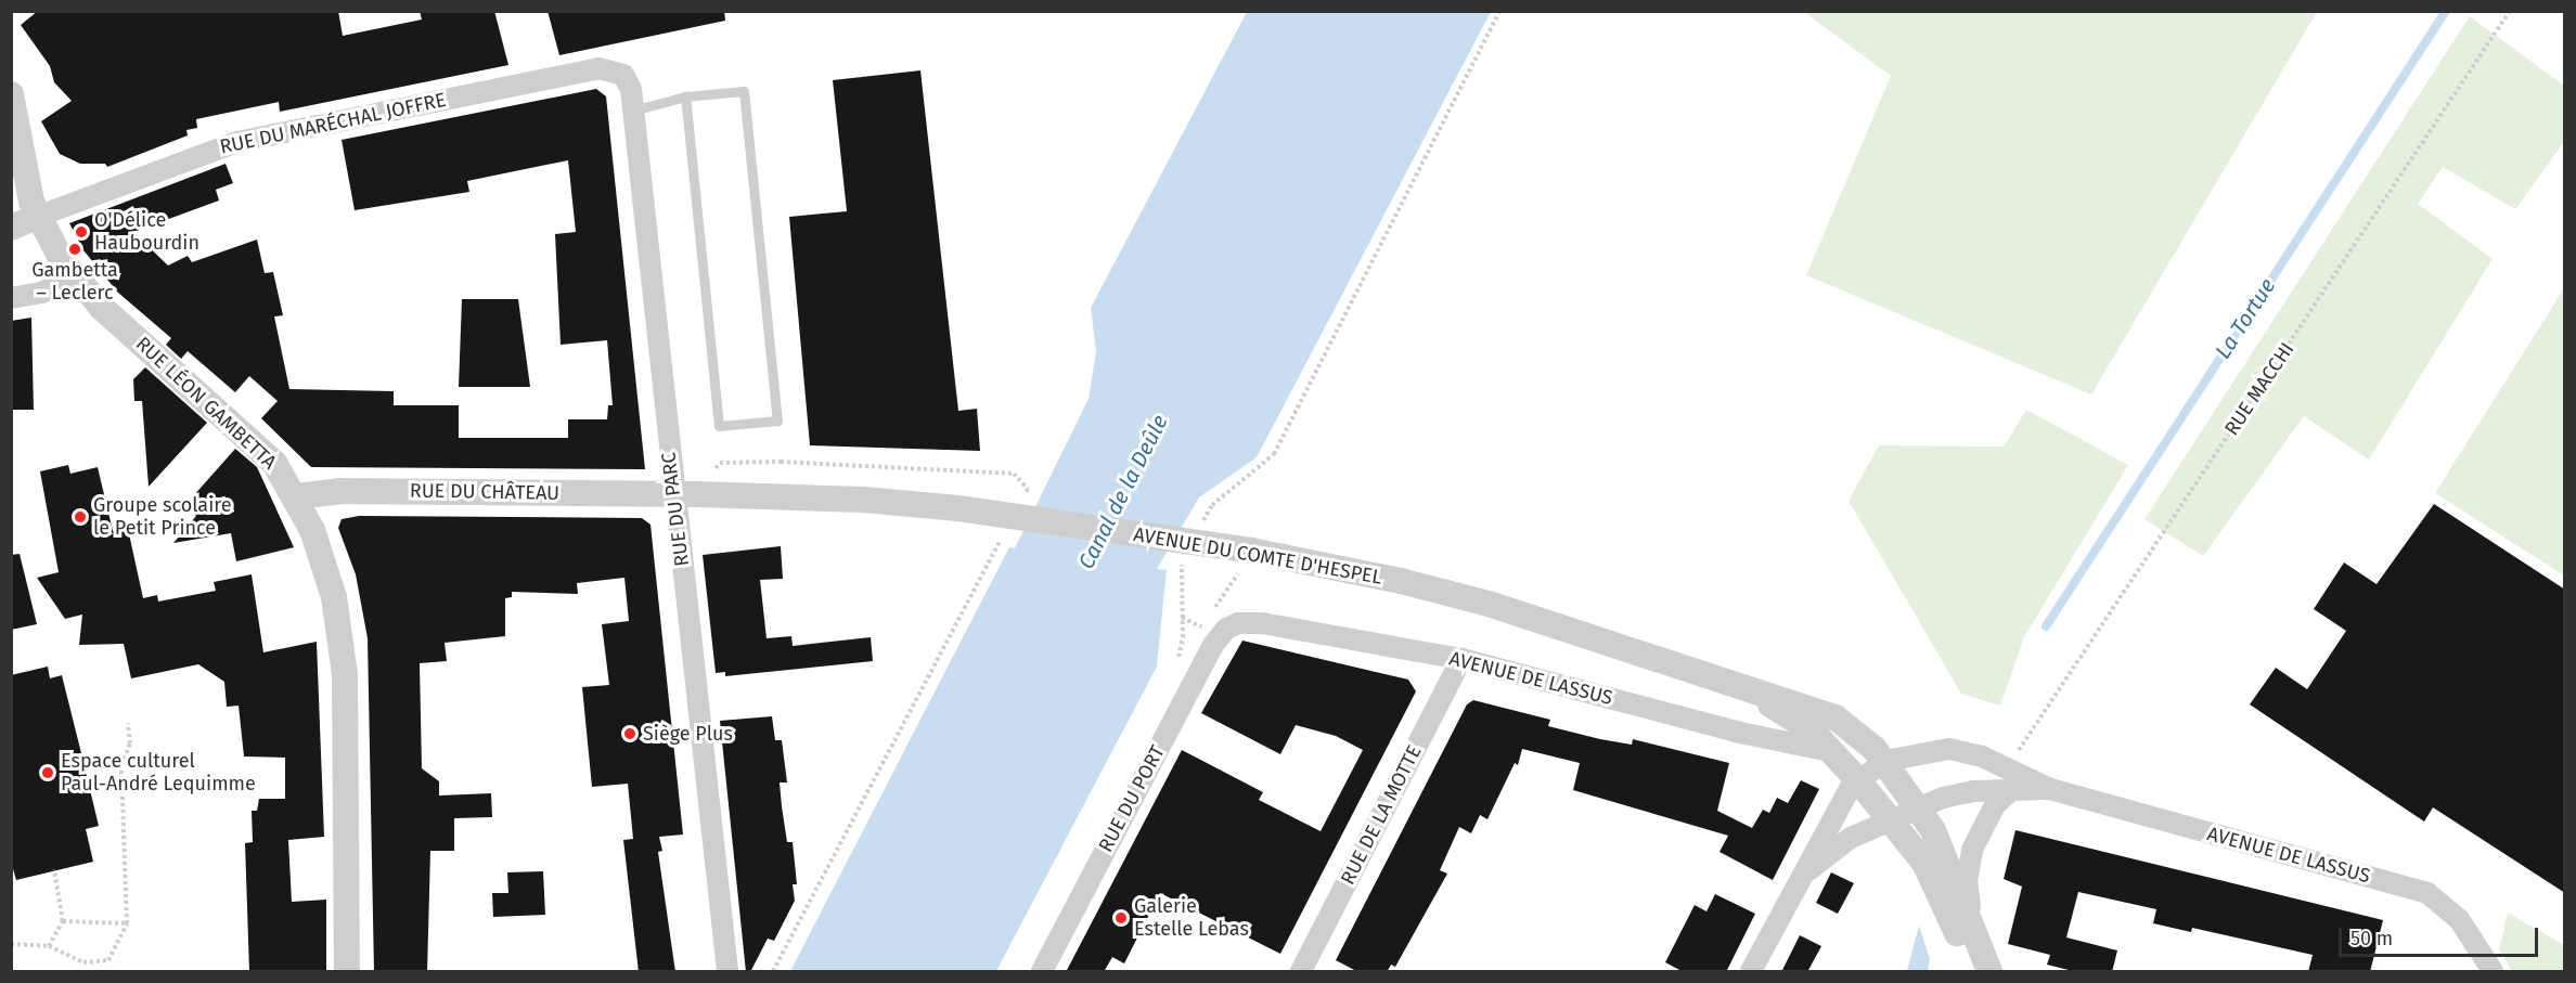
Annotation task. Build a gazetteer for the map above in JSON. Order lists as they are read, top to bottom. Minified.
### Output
{"streets":{"street":["RUE DU MARÉCHAL JOFFRE","RUE LÉON GAMBETTA","RUE DU CHÂTEAU","RUE DU PARC","AVENUE DU COMTE D'HESPEL","AVENUE DE LASSUS","RUE DU PORT","RUE DE LA MOTTE"],"path":["RUE MACCHI"]},"crossings":[["RUE DU MARÉCHAL JOFFRE","RUE LÉON GAMBETTA"],["RUE DU MARÉCHAL JOFFRE","RUE DU PARC"],["RUE MACCHI","AVENUE DE LASSUS"],["RUE LÉON GAMBETTA","RUE DU CHÂTEAU"],["RUE DU CHÂTEAU","RUE DU PARC"],["RUE DU CHÂTEAU","AVENUE DU COMTE D'HESPEL"],["RUE DU PARC","AVENUE DU COMTE D'HESPEL"],["AVENUE DU COMTE D'HESPEL","AVENUE DE LASSUS"],["AVENUE DE LASSUS","RUE DU PORT"],["AVENUE DE LASSUS","RUE DE LA MOTTE"]],"water":["La Tortue","Canal de la Deûle"],"places":["O'Délice Haubourdin","Gambetta – Leclerc","Groupe scolaire le Petit Prince","Siège Plus","Espace culturel Paul-André Lequimme","Galerie Estelle Lebas"],"scale_bar":"50 m"}
